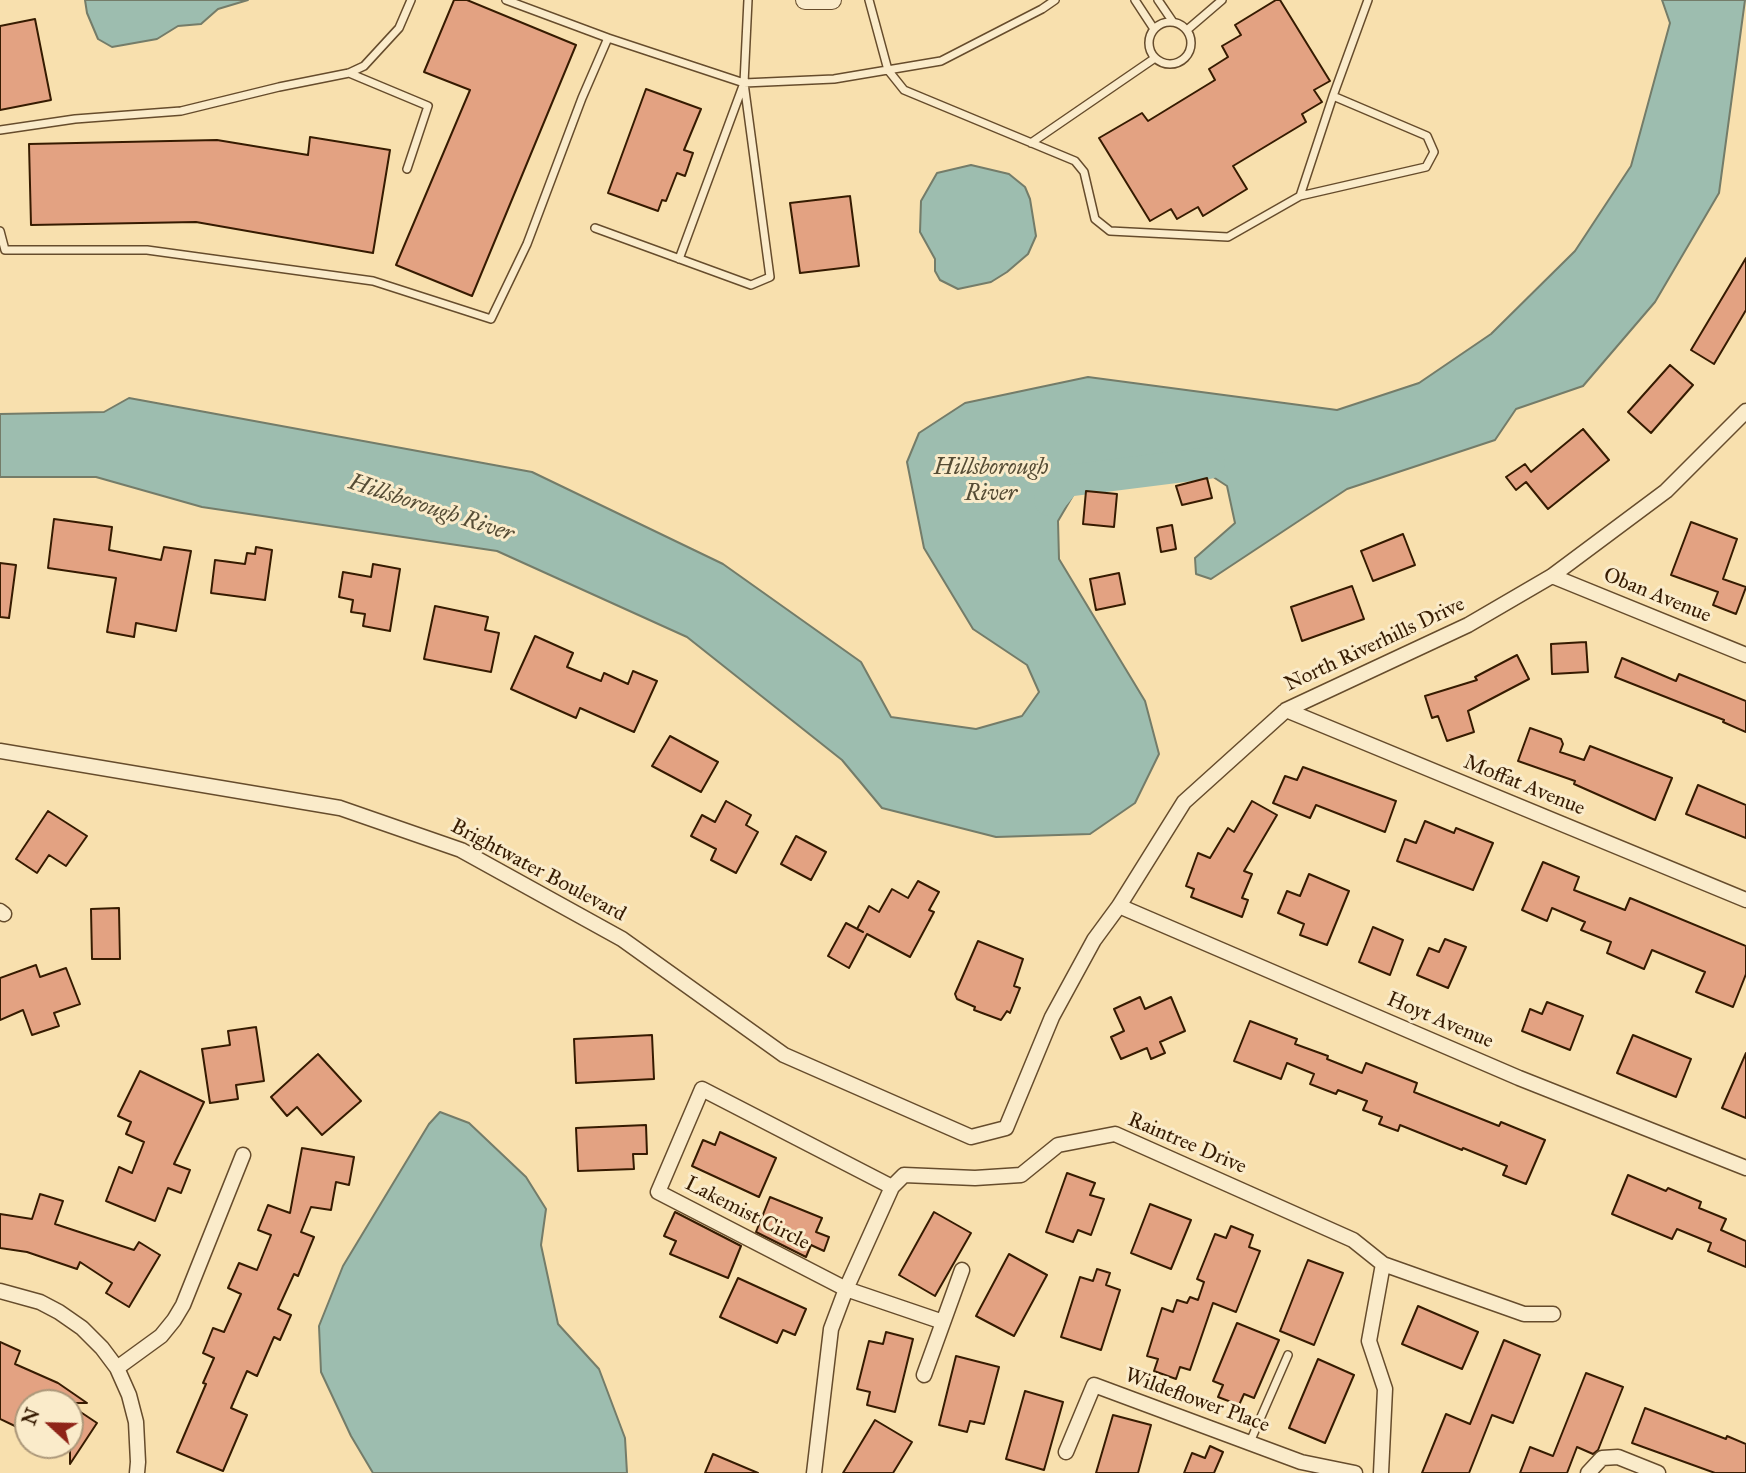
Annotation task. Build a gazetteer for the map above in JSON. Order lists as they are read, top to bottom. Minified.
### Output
{"streets":{"street":["Oban Avenue","North Riverhills Drive","Moffat Avenue","Brightwater Boulevard","Hoyt Avenue","Raintree Drive","Lakemist Circle","Wildeflower Place"]},"crossings":[["Oban Avenue","North Riverhills Drive"],["North Riverhills Drive","Moffat Avenue"],["North Riverhills Drive","Brightwater Boulevard"],["North Riverhills Drive","Hoyt Avenue"],["Raintree Drive","Lakemist Circle"]],"water":["Hillsborough River"],"north":"left"}
